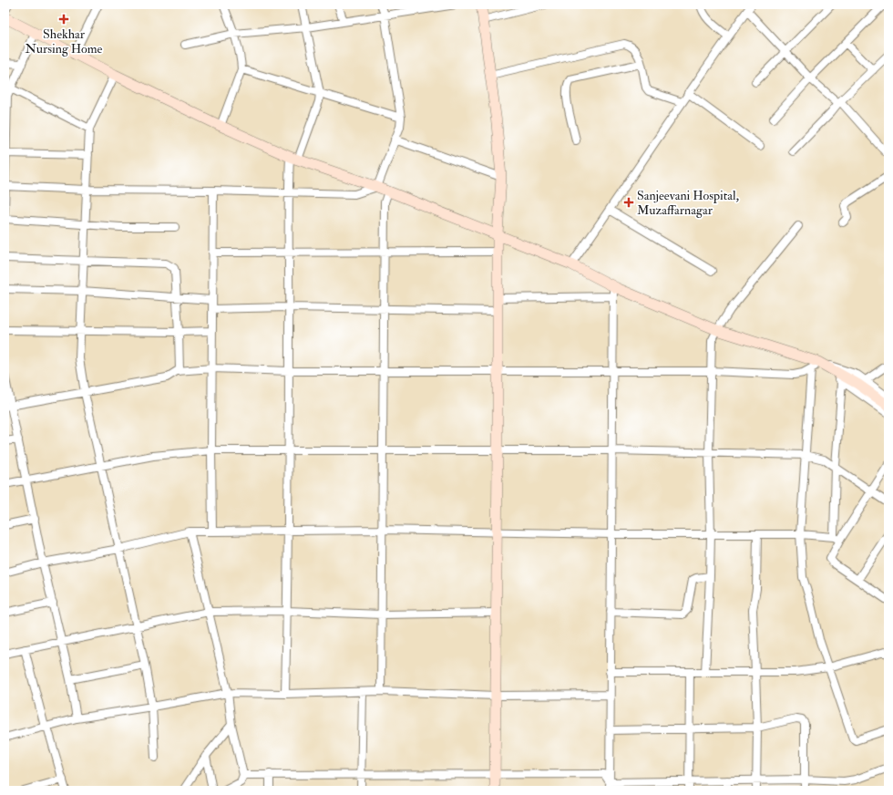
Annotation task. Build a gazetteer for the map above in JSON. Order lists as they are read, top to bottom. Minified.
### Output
{"places":{"health":["Shekhar Nursing Home","Sanjeevani Hospital, Muzaffarnagar"]}}
